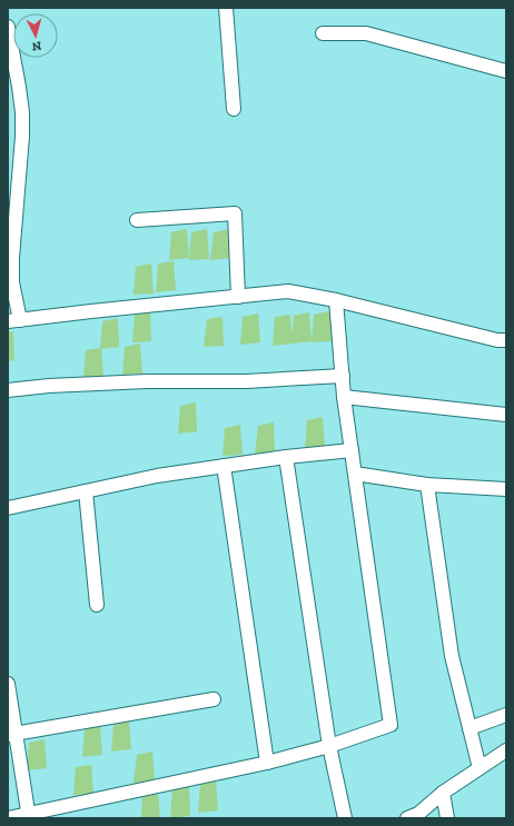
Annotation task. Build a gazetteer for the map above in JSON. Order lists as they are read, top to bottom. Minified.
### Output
{"north":"bottom"}
